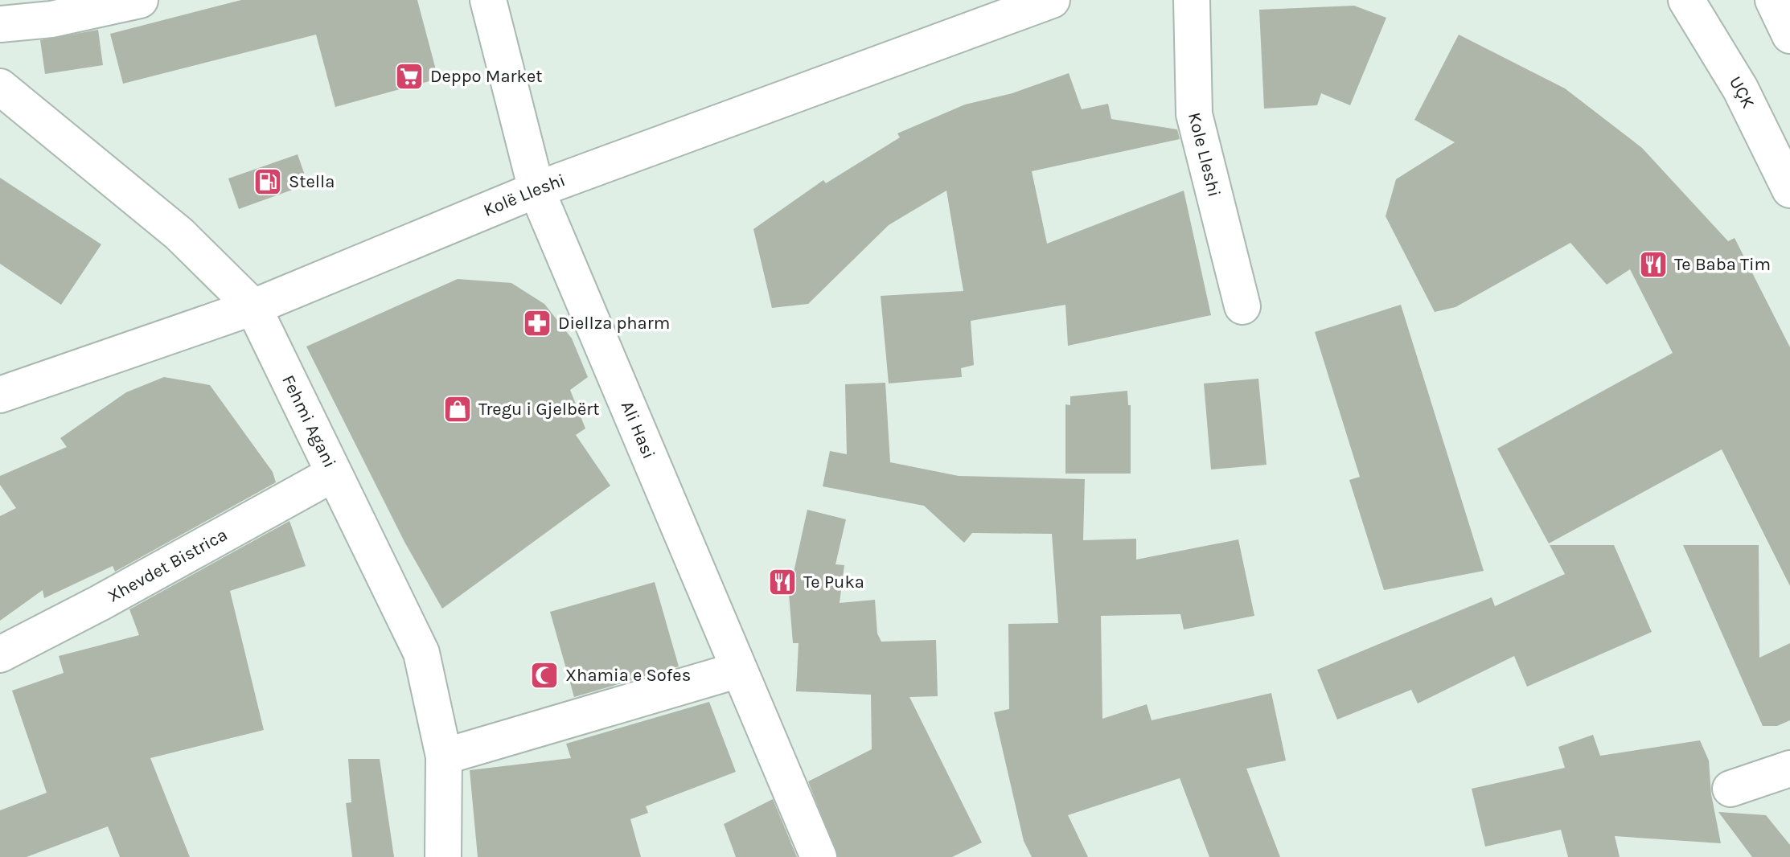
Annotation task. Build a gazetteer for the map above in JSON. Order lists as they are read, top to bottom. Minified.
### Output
{"streets":{"street":["UÇK","Kole Lleshi","Kolë Lleshi","Fehmi Agani","Ali Hasi","Xhevdet Bistrica"]},"crossings":[["Kolë Lleshi","Fehmi Agani"],["Kolë Lleshi","Ali Hasi"],["Fehmi Agani","Xhevdet Bistrica"]],"places":{"supermarket":["Deppo Market"],"fuel station":["Stella"],"restaurant":["Te Baba Tim","Te Puka"],"pharmacy":["Diellza pharm"],"shop":["Tregu i Gjelbërt"],"mosque":["Xhamia e Sofes"]}}
